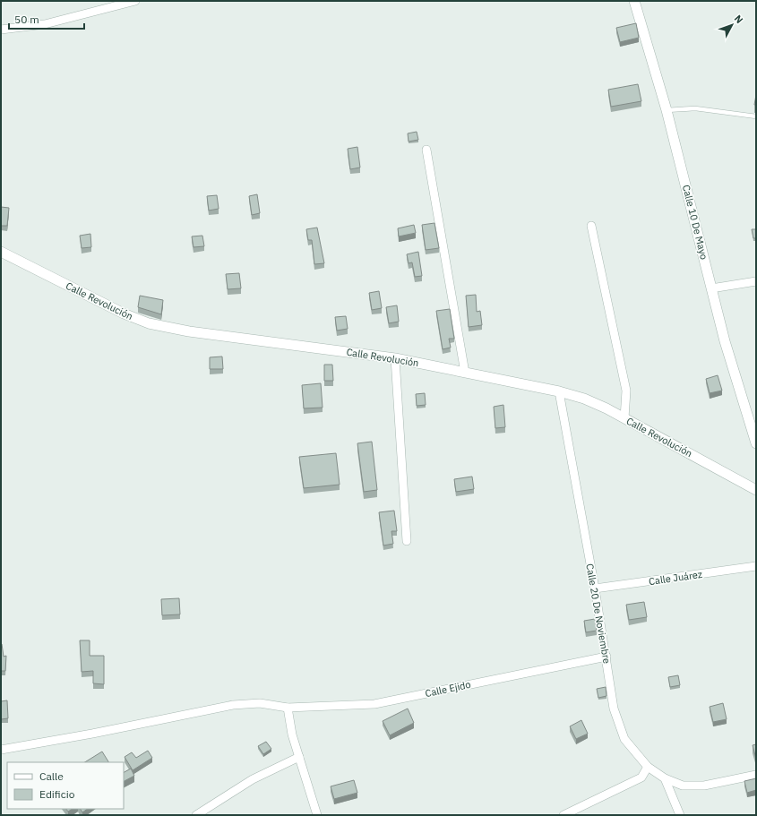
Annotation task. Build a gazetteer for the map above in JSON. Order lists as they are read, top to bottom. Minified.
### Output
{"streets":{"street":["Calle 10 De Mayo","Calle Revolución","Calle Juárez","Calle 20 De Noviembre","Calle Ejido"]},"crossings":[["Calle Revolución","Calle 20 De Noviembre"],["Calle Juárez","Calle 20 De Noviembre"],["Calle 20 De Noviembre","Calle Ejido"]],"legend":["Calle","Edificio"],"scale_bar":"50 m","north":"top right"}
